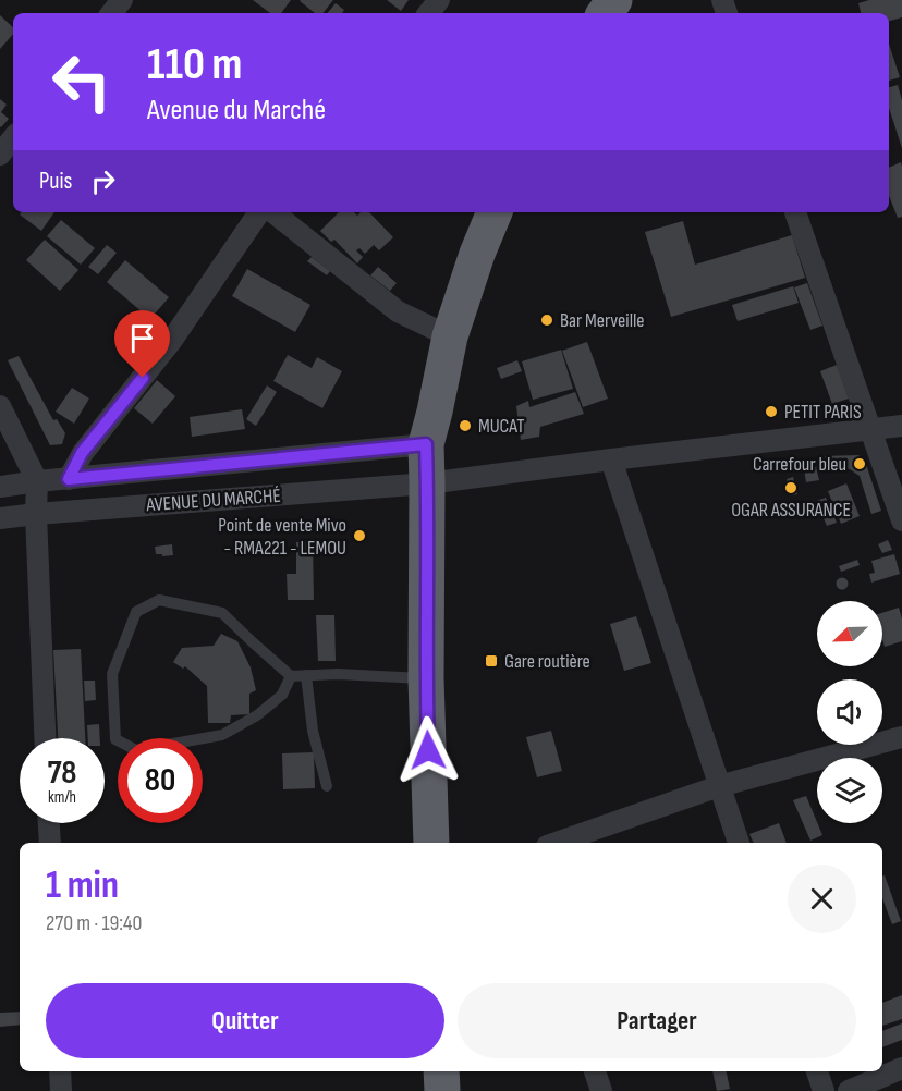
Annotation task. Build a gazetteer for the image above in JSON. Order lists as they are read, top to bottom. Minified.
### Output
{"streets":{"street":["AVENUE DU MARCHÉ"]},"places":{"other":["Bar Merveille","PETIT PARIS","MUCAT","Carrefour bleu","OGAR ASSURANCE","Point de vente Mivo - RMA221 - LEMOU"],"transit":["Gare routière"]},"north":"bottom left","page":{"turn":["110 m","Avenue du Marché"],"then":"Puis","speed":"78 km/h","limit":"80","heading":["1 min","270 m · 19:40"],"buttons":["Quitter","Partager"]}}
